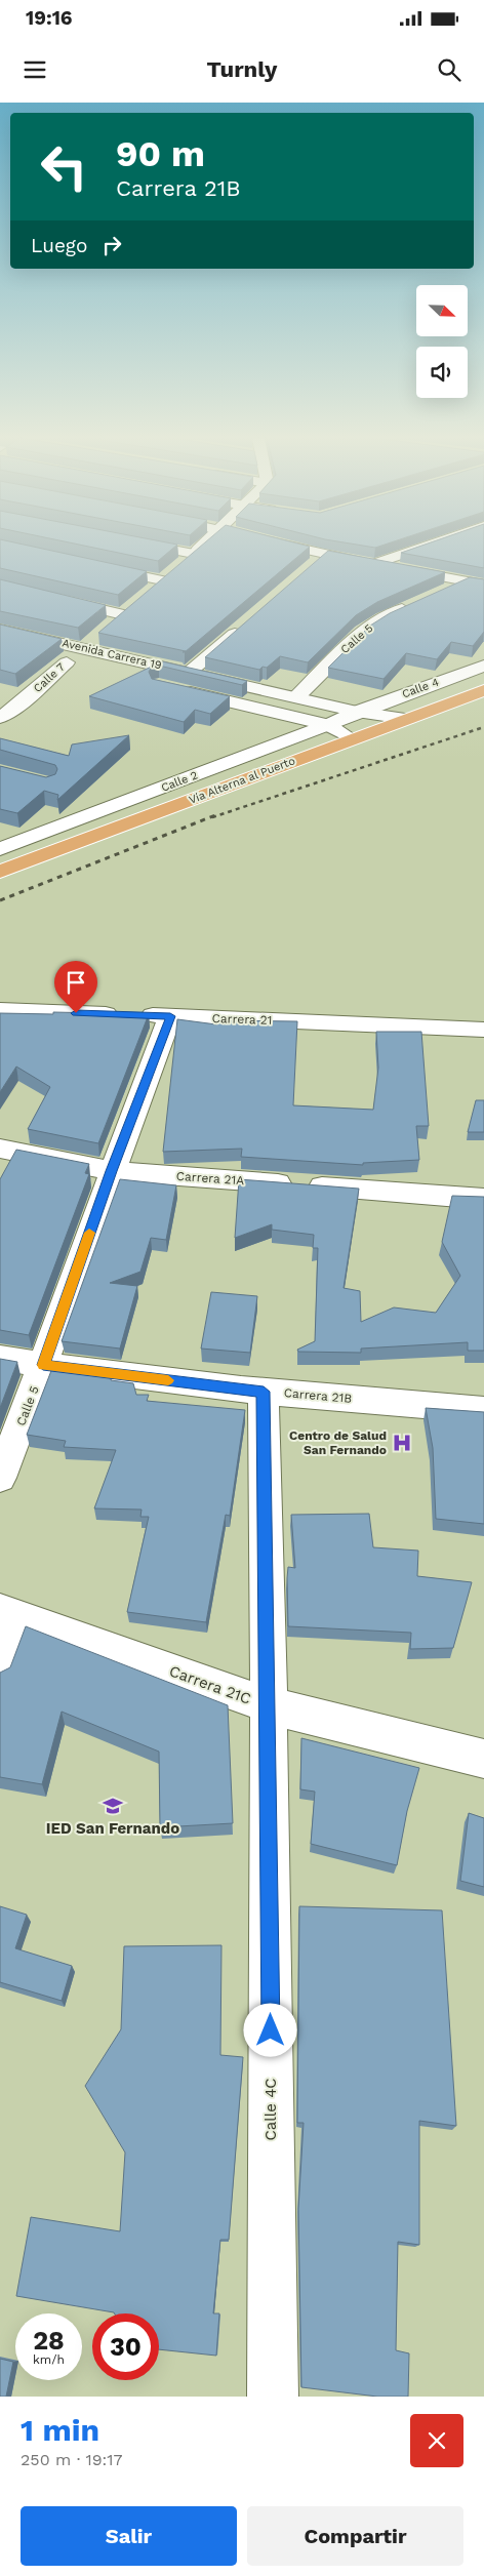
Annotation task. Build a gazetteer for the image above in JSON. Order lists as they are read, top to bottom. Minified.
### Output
{"streets":{"main road":["Vía Alterna al Puerto"],"street":["Calle 5","Avenida Carrera 19","Calle 7","Calle 4","Calle 2","Carrera 21","Carrera 21A","Carrera 21B","Carrera 21C","Calle 4C"]},"crossings":[["Calle 5","Avenida Carrera 19"],["Calle 5","Carrera 21"],["Calle 5","Carrera 21A"],["Calle 5","Carrera 21B"],["Avenida Carrera 19","Calle 7"],["Avenida Carrera 19","Calle 4"],["Avenida Carrera 19","Vía Alterna al Puerto"],["Avenida Carrera 19","Calle 2"],["Calle 4","Calle 2"],["Carrera 21B","Calle 4C"],["Carrera 21C","Calle 4C"]],"places":{"hospital":["Centro de Salud San Fernando"],"school or university":["IED San Fernando"]},"north":"bottom right","page":{"status":"19:16","header":"Turnly","turn":["90 m","Carrera 21B"],"then":"Luego","speed":"28 km/h","limit":"30","heading":["1 min","250 m · 19:17"],"buttons":["Salir","Compartir"]}}
